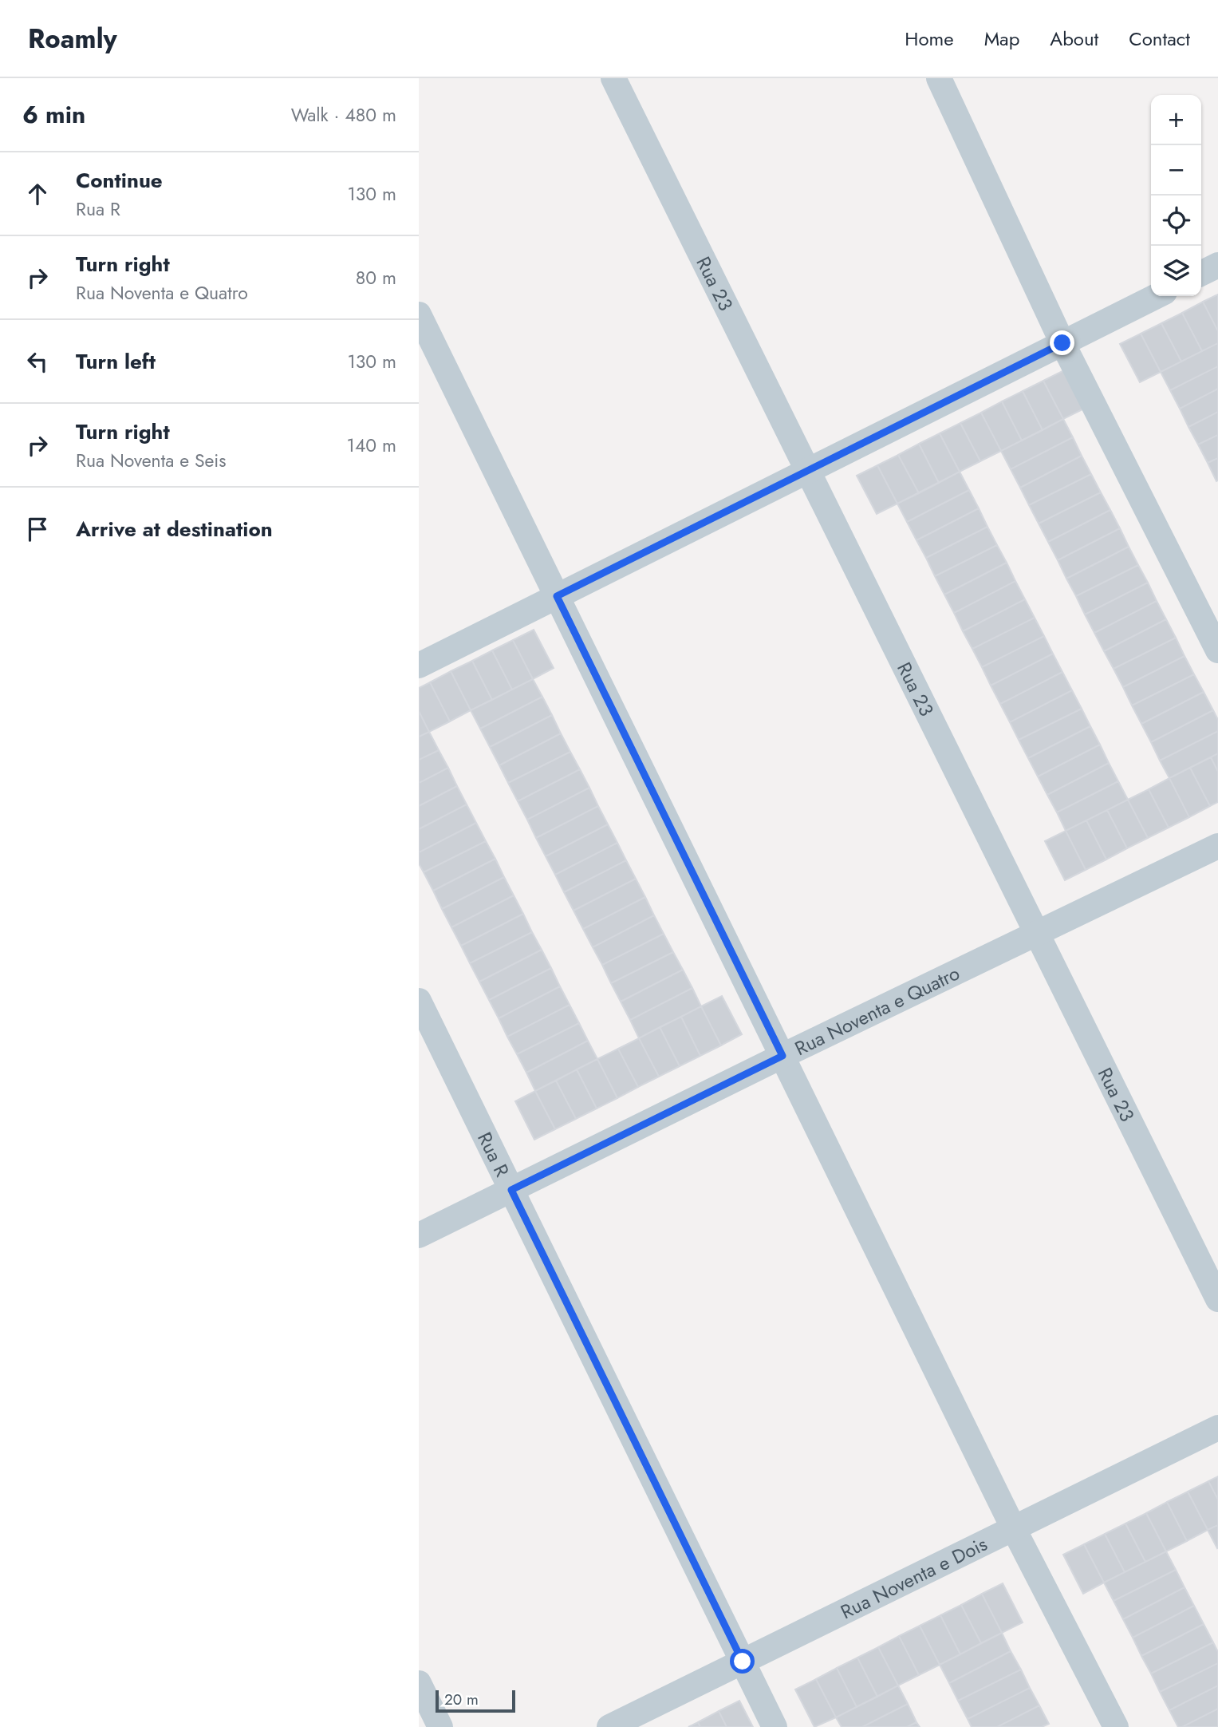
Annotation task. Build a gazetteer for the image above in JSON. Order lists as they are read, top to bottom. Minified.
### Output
{"streets":{"street":["Rua 23","Rua Noventa e Quatro","Rua R","Rua Noventa e Dois"]},"crossings":[["Rua 23","Rua Noventa e Quatro"],["Rua Noventa e Quatro","Rua R"],["Rua R","Rua Noventa e Dois"]],"scale_bar":"20 m","page":{"header":"Roamly","nav":["Home","Map","About","Contact"],"heading":["6 min","Walk · 480 m"],"map_buttons":["+","−"],"list":[["Continue","Rua R","130 m"],["Turn right","Rua Noventa e Quatro","80 m"],["Turn left","130 m"],["Turn right","Rua Noventa e Seis","140 m"],"Arrive at destination"],"scale":"20 m"}}
